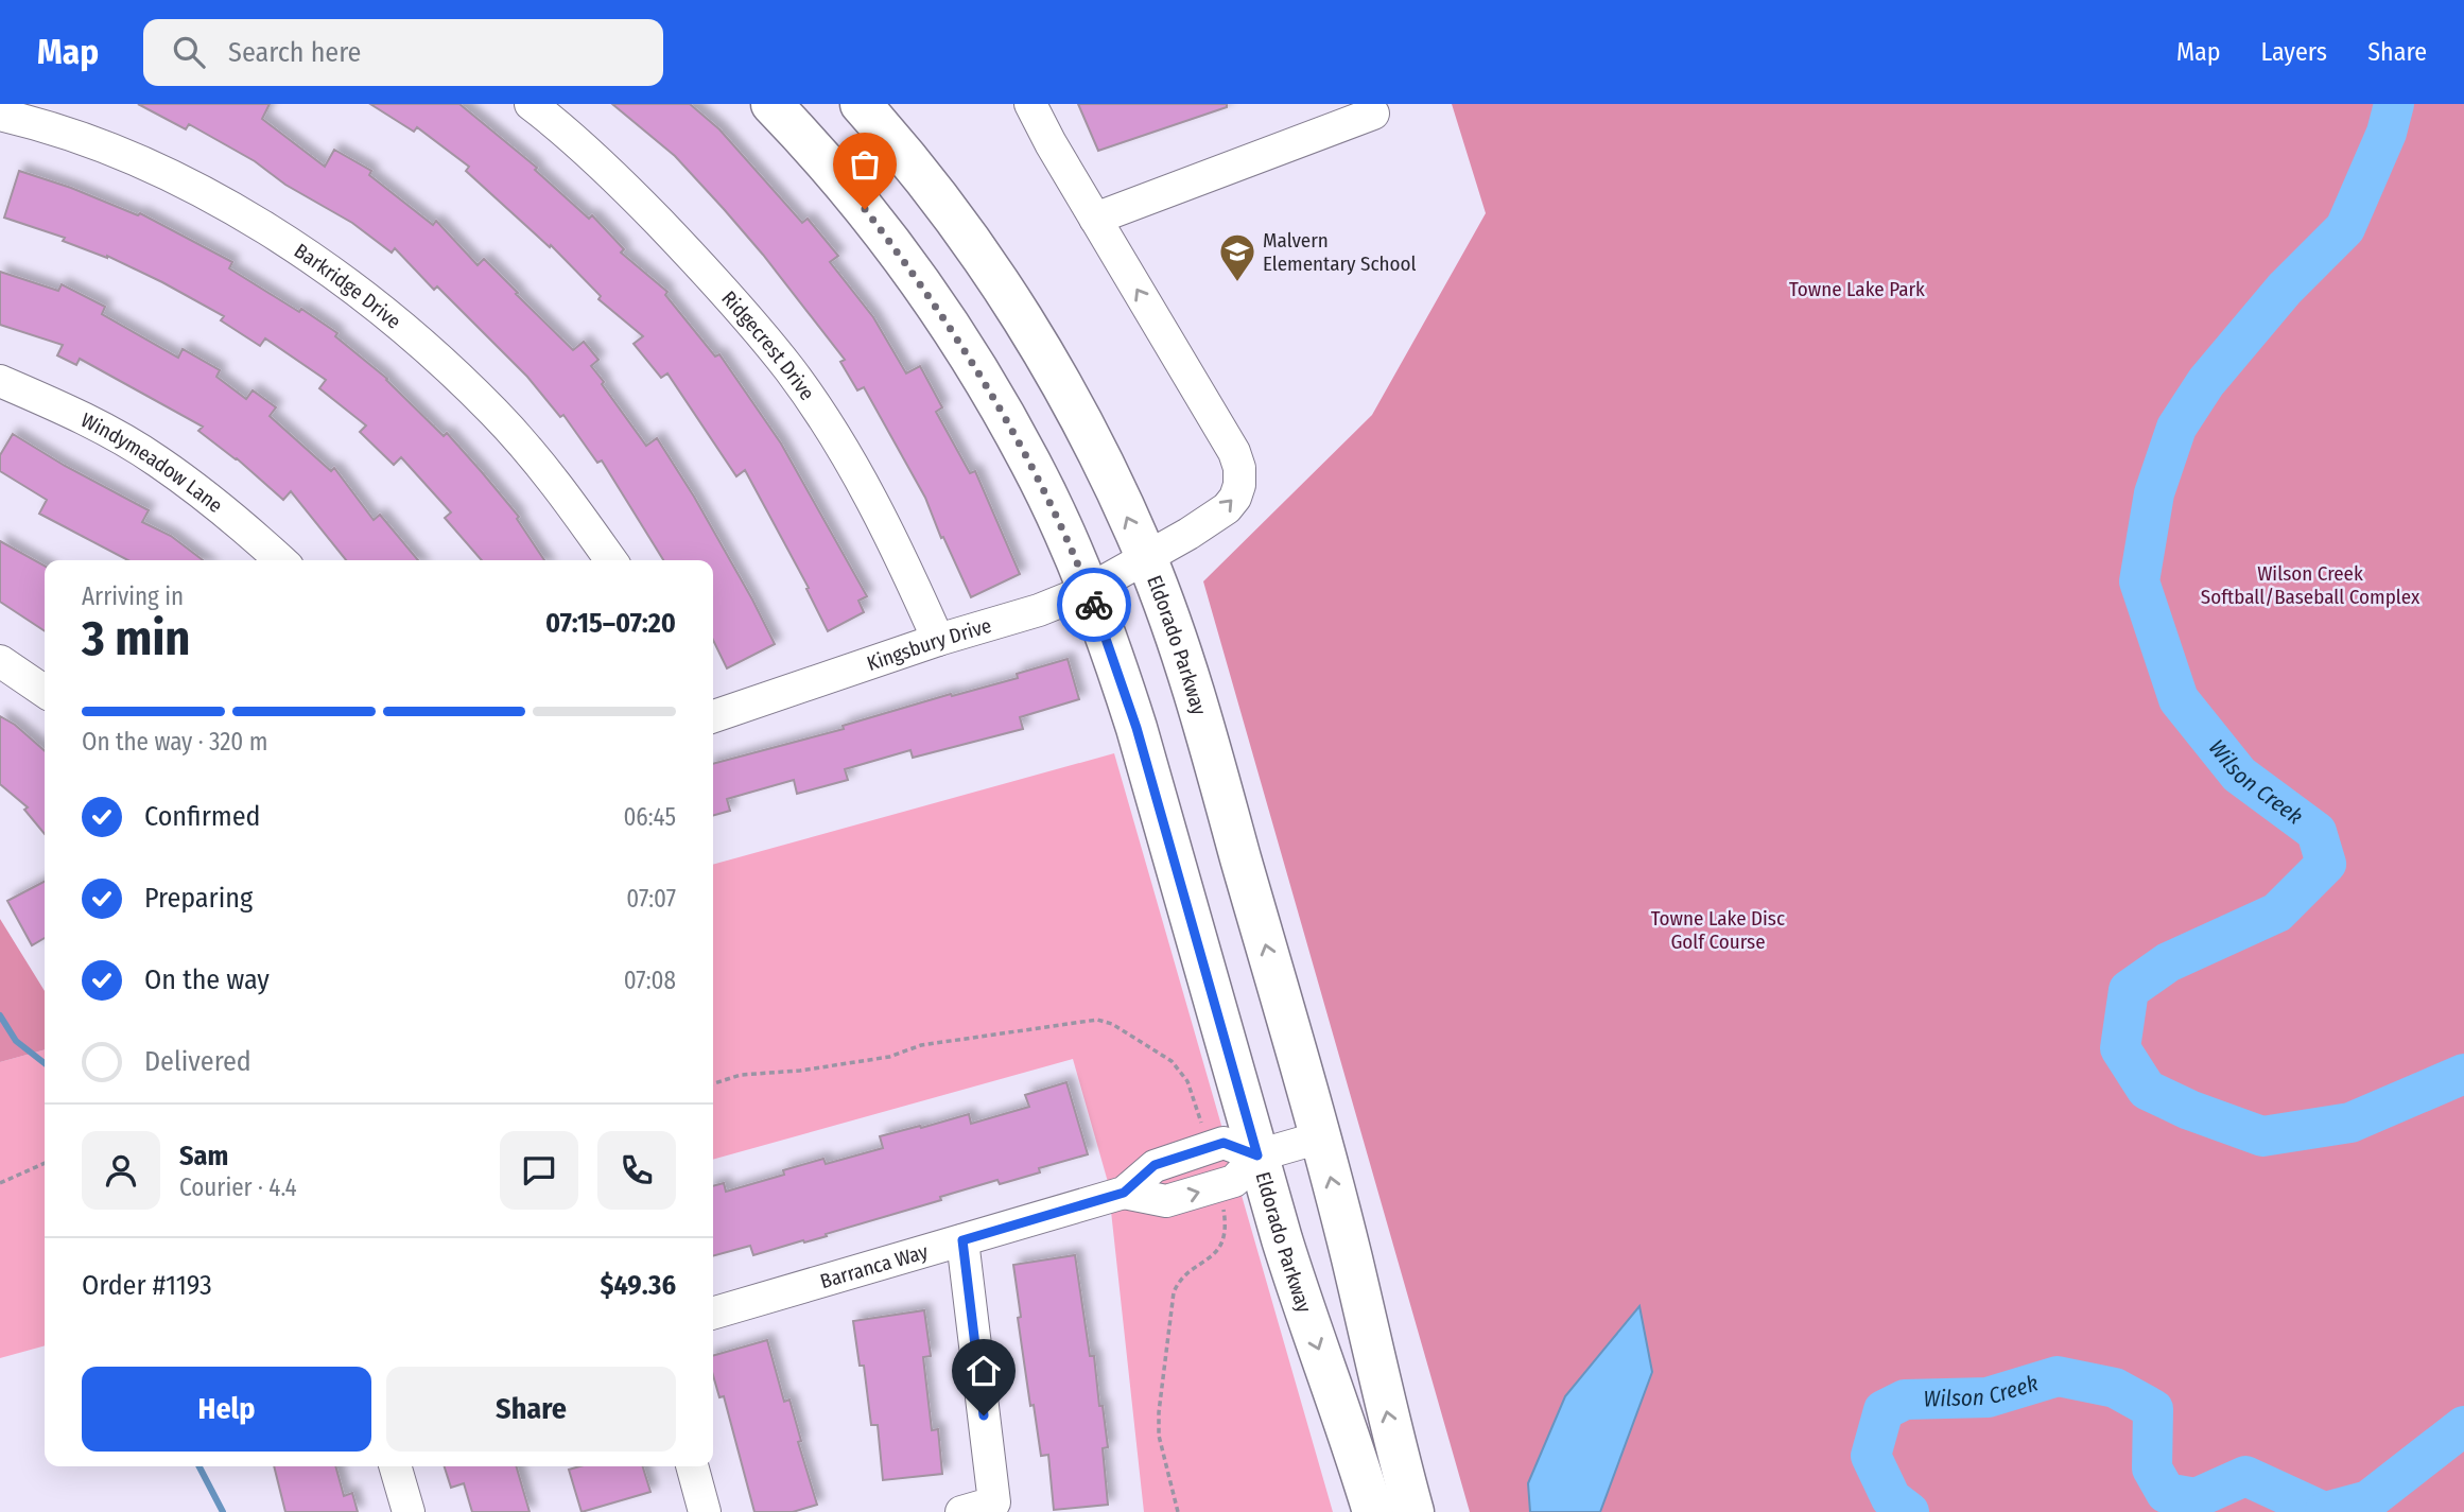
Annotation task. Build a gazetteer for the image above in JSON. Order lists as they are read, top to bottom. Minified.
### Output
{"streets":{"main road":["Eldorado Parkway"],"street":["Barkridge Drive","Ridgecrest Drive","Windymeadow Lane","Kingsbury Drive","Barranca Way"]},"crossings":[["Ridgecrest Drive","Kingsbury Drive"],["Kingsbury Drive","Eldorado Parkway"],["Eldorado Parkway","Barranca Way"]],"water":["Wilson Creek"],"parks":["Towne Lake Park","Wilson Creek Softball/Baseball Complex","Towne Lake Disc Golf Course"],"places":{"school or university":["Malvern Elementary School"]},"page":{"header":"Map","search":"Search here","nav":["Map","Layers","Share"],"heading":["3 min","Arriving in","07:15–07:20"],"panel":["Sam","Courier · 4.4","Order #1193","$49.36"],"bar":"On the way · 320 m","list":[["Confirmed","06:45"],["Preparing","07:07"],["On the way","07:08"],"Delivered"],"buttons":["Help","Share"]}}
